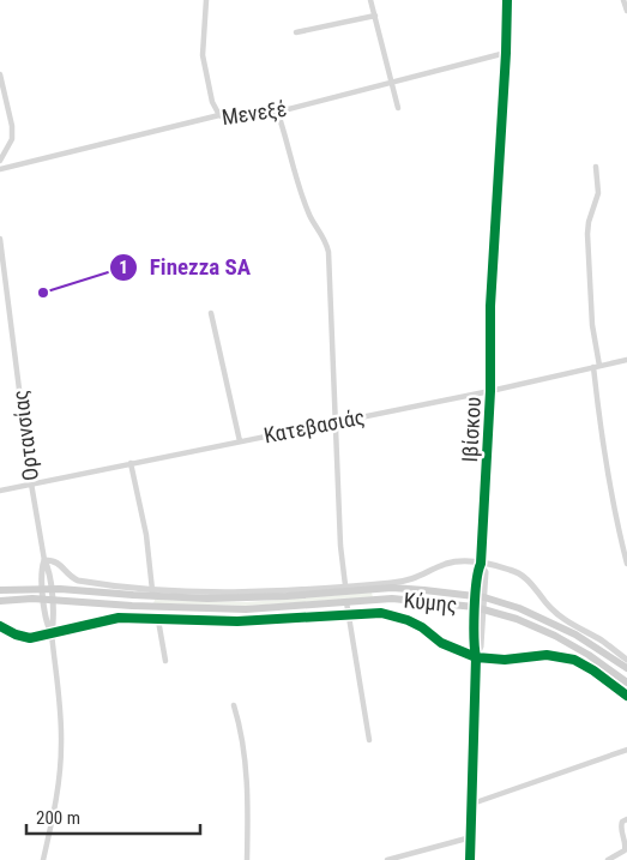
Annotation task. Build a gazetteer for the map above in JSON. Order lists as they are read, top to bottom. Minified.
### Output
{"streets":{"main road":["Κύμης"],"street":["Μενεξέ","Κατεβασιάς","Ιβίσκου","Ορτανσίας"]},"crossings":[["Μενεξέ","Ιβίσκου"],["Κατεβασιάς","Ιβίσκου"],["Κατεβασιάς","Ορτανσίας"],["Ιβίσκου","Κύμης"]],"places":["Finezza SA"],"scale_bar":"200 m"}
